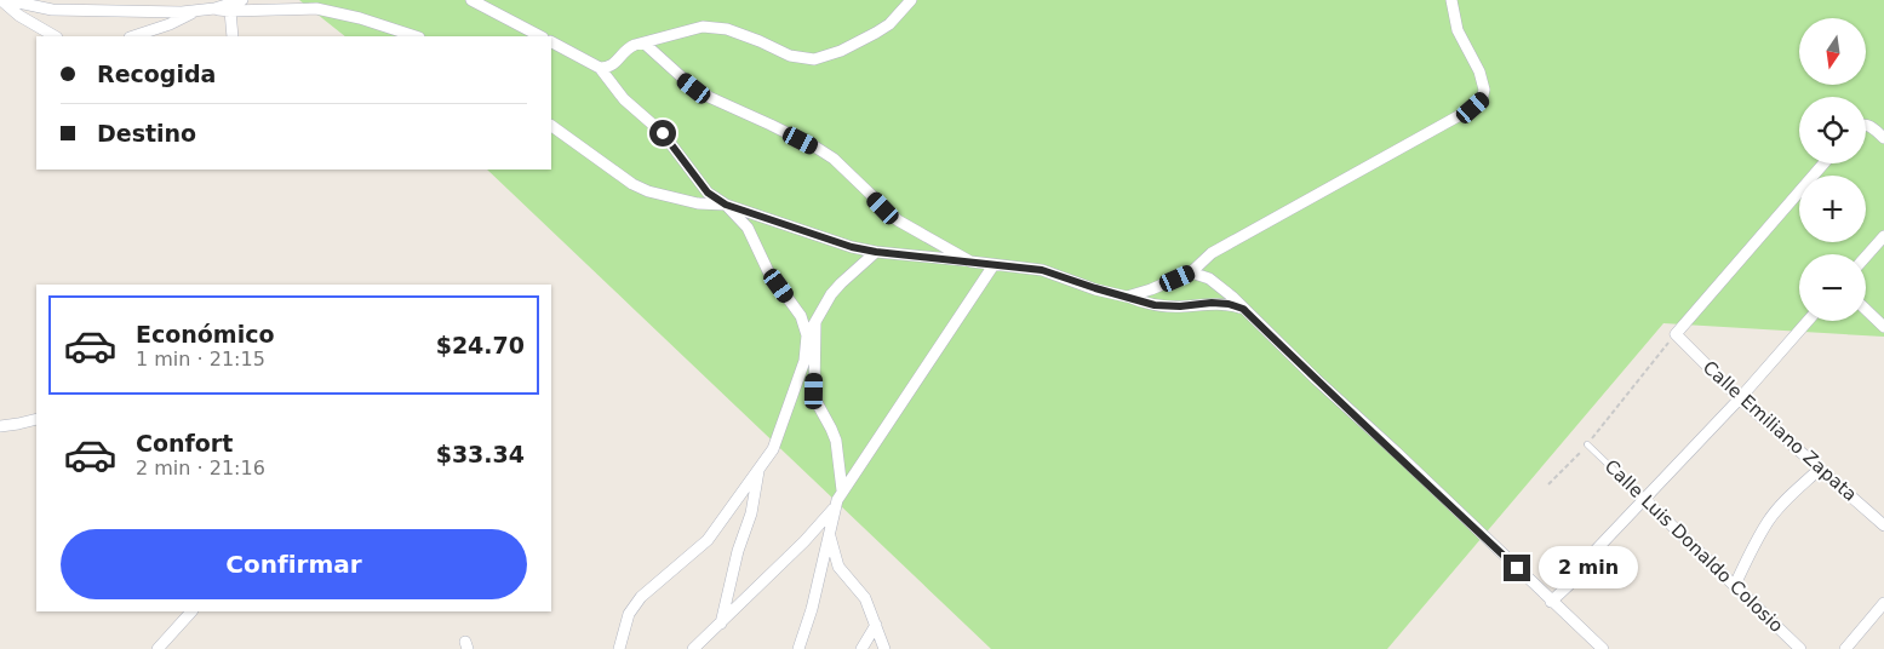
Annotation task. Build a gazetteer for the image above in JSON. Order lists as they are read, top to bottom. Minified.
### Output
{"streets":{"street":["Calle Emiliano Zapata","Calle Luis Donaldo Colosio"]},"north":"bottom","page":{"map_buttons":["+","−"],"banner":["Recogida","Destino"],"list":[{"name":"Económico","note":"1 min · 21:15","value":"$24.70"},{"name":"Confort","note":"2 min · 21:16","value":"$33.34"}],"buttons":"Confirmar","bubble":"2 min"}}
